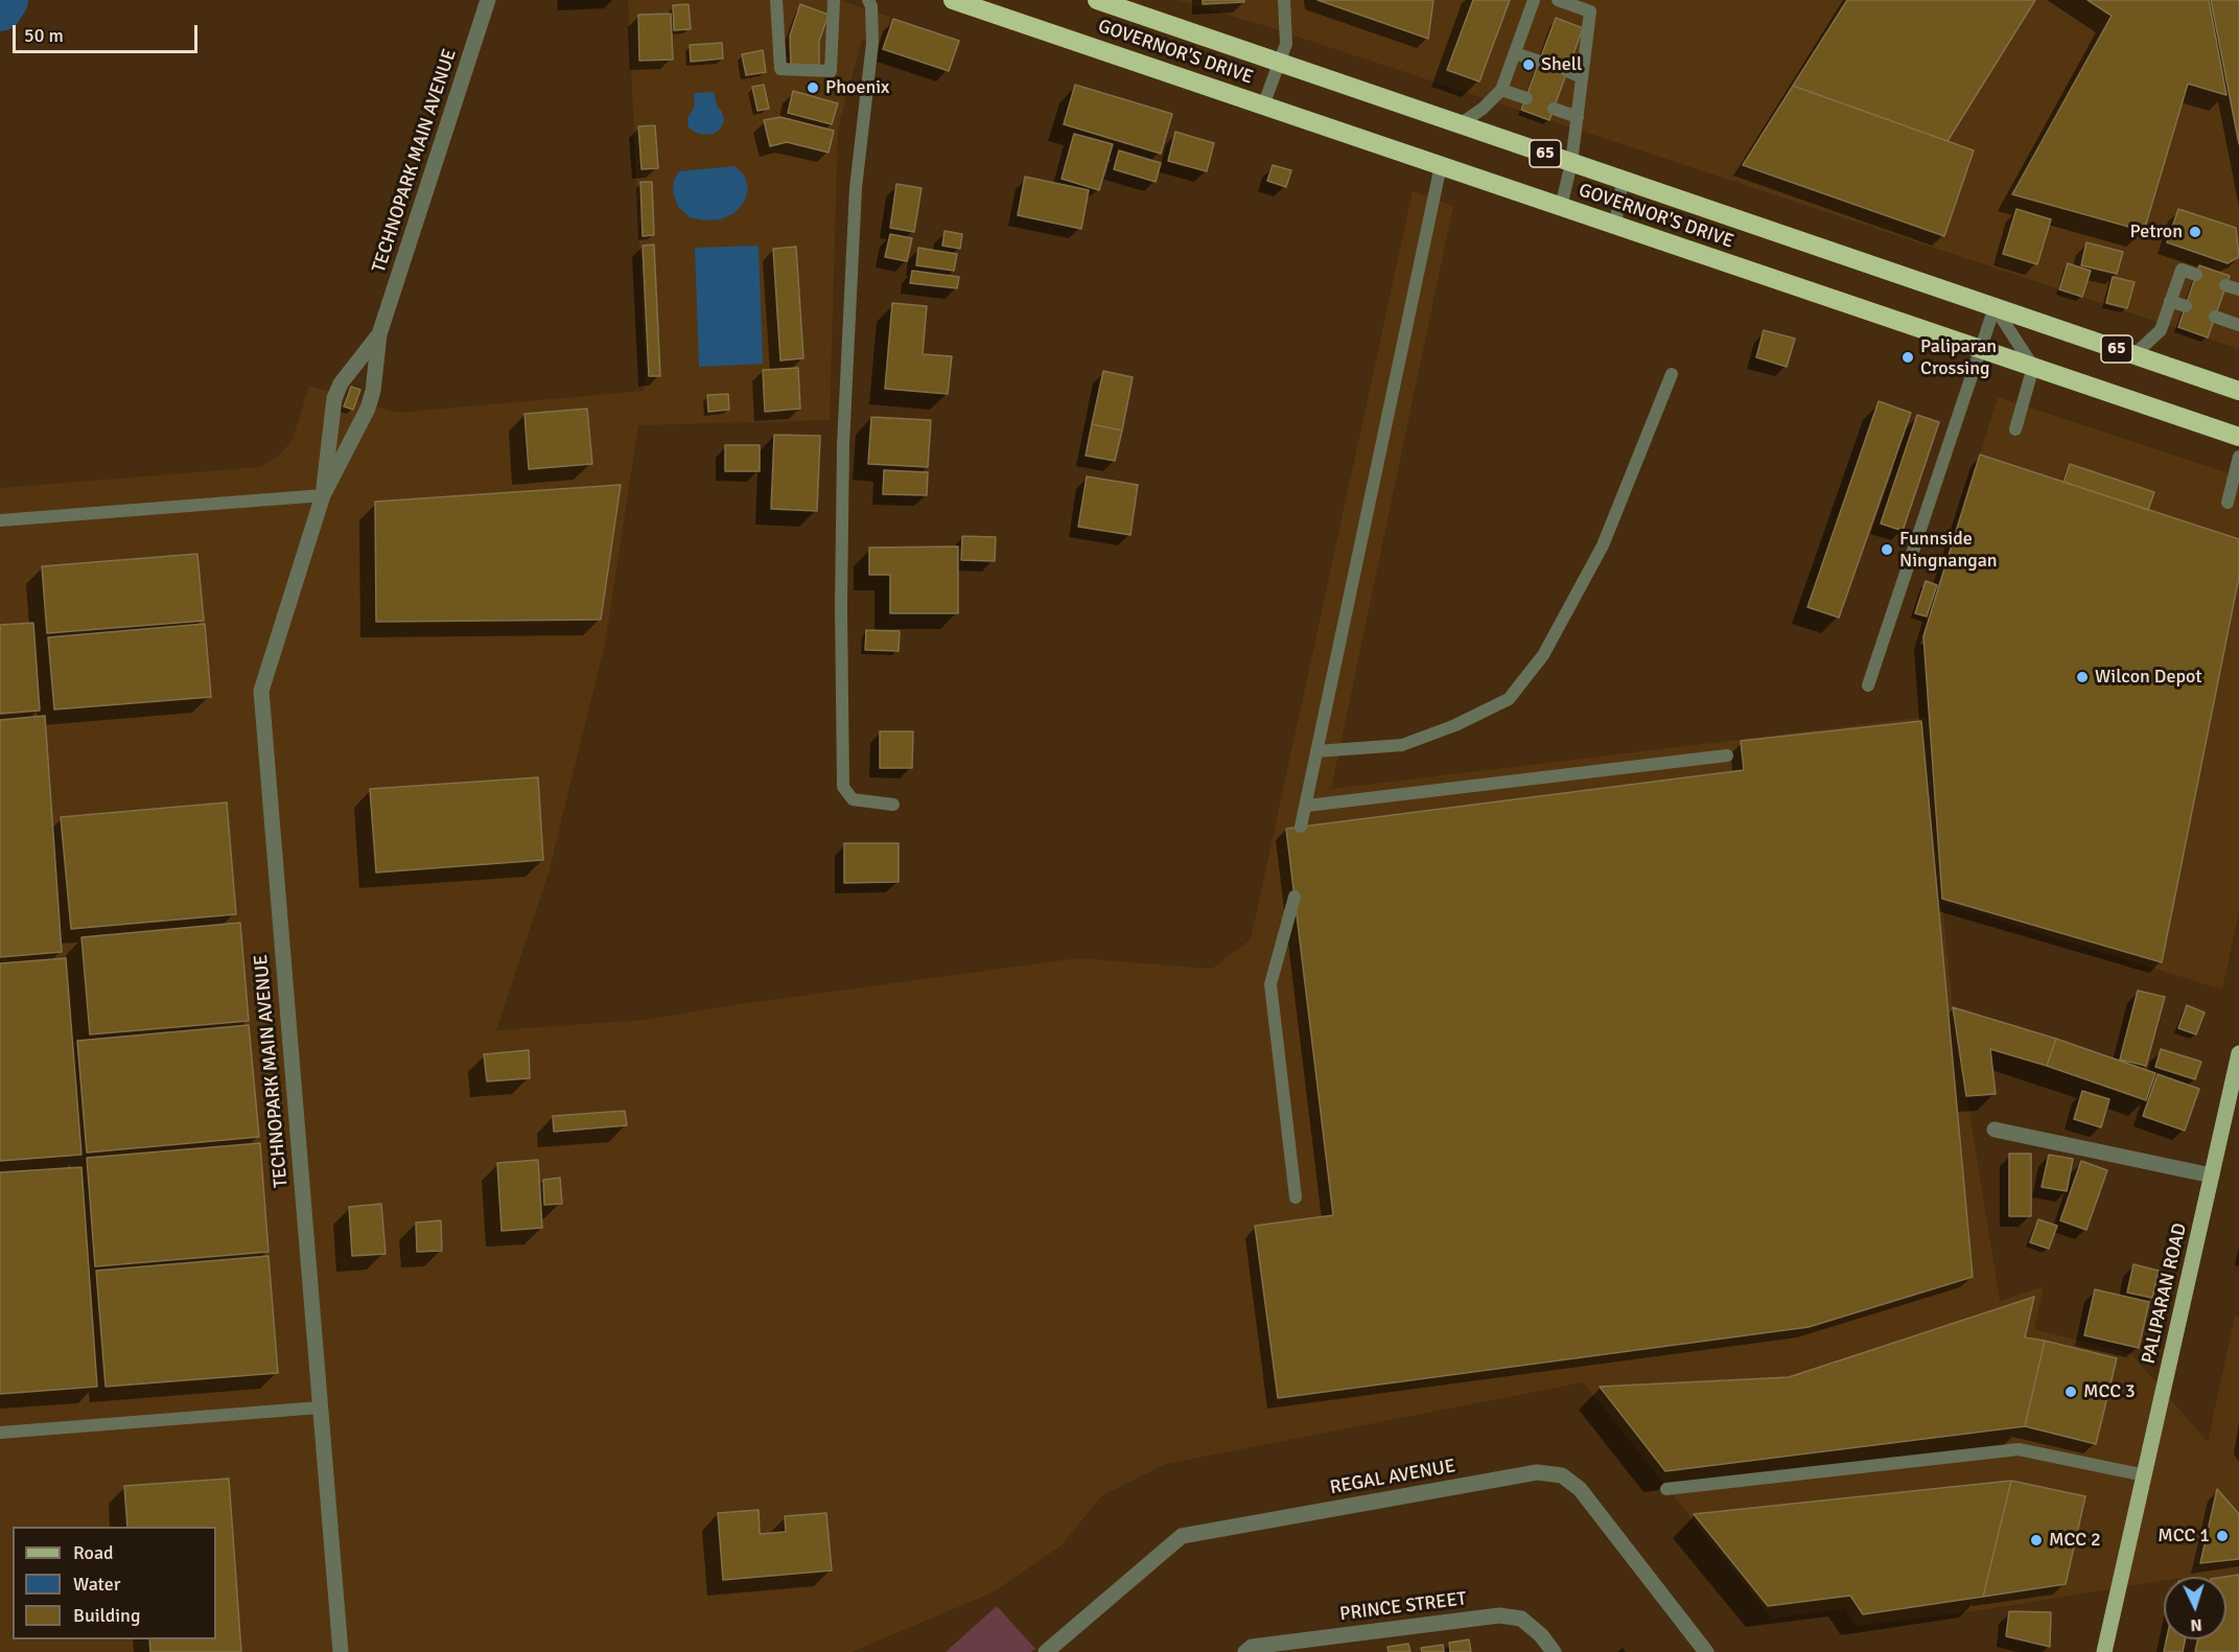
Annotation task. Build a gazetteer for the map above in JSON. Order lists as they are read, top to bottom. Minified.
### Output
{"streets":{"highway":["GOVERNOR'S DRIVE","65"],"main road":["PALIPARAN ROAD"],"street":["TECHNOPARK MAIN AVENUE","REGAL AVENUE","PRINCE STREET"]},"places":["Shell","Phoenix","Petron","Paliparan Crossing","Funnside Ningnangan","Wilcon Depot","MCC 3","MCC 1","MCC 2"],"legend":["Road","Water","Building"],"scale_bar":"50 m","north":"bottom"}
